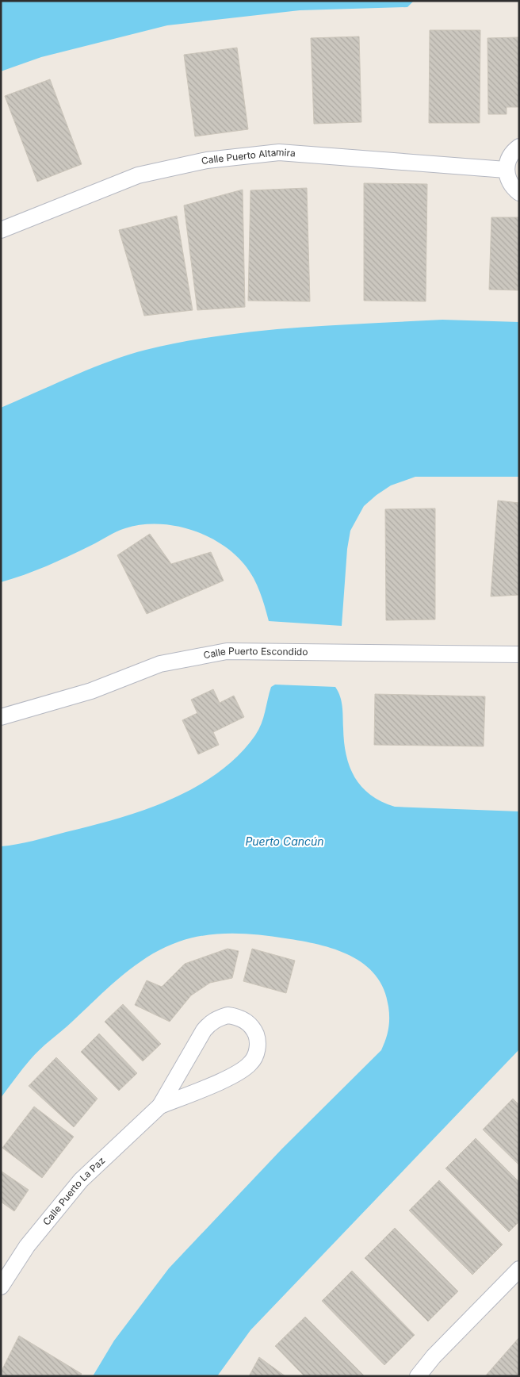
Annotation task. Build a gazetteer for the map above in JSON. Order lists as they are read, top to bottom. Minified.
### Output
{"streets":{"street":["Calle Puerto Altamira","Calle Puerto Escondido","Calle Puerto La Paz"]},"water":["Puerto Cancún"]}
